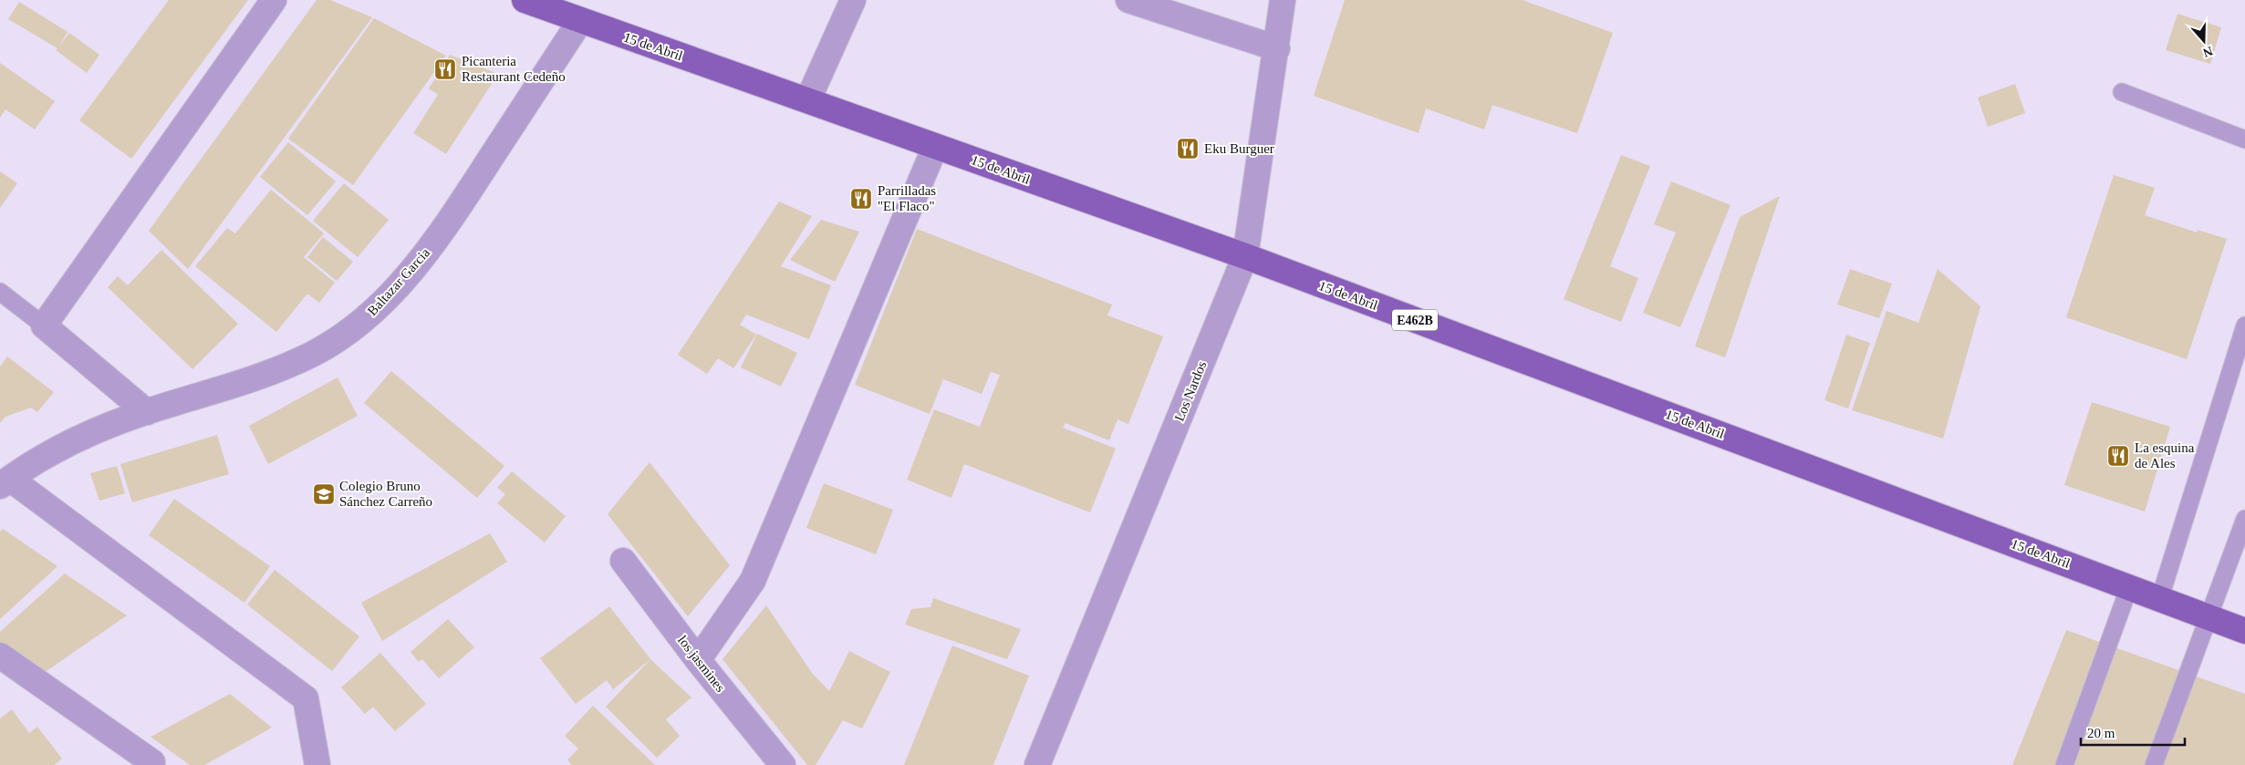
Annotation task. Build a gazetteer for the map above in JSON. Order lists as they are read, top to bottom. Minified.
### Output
{"streets":{"main road":["15 de Abril","E462B"],"street":["Baltazar Garcia","Los Nardos","los jasmines"]},"crossings":[["15 de Abril","Baltazar Garcia"],["15 de Abril","Los Nardos"]],"places":{"restaurant":["Picanteria Restaurant Cedeño","Eku Burguer","Parrilladas \"El Flaco\"","La esquina de Ales"],"school or university":["Colegio Bruno Sánchez Carreño"]},"scale_bar":"20 m","north":"bottom"}
